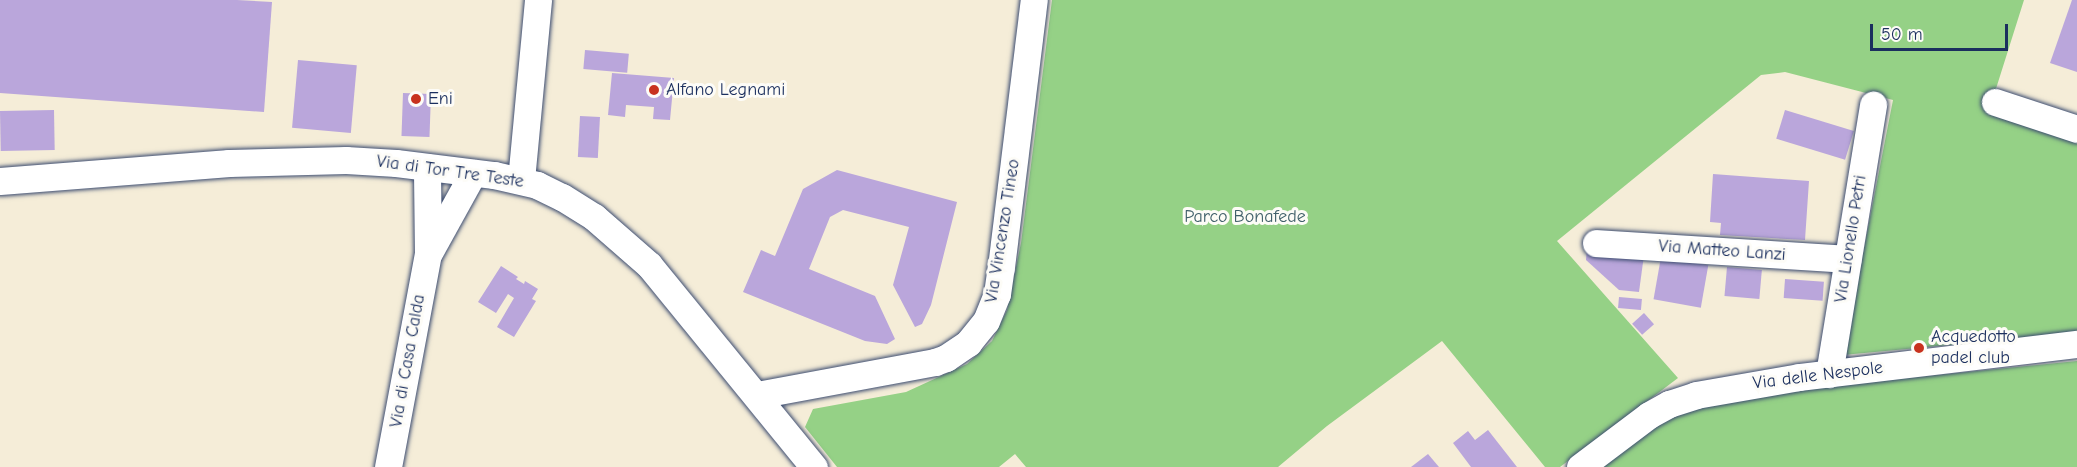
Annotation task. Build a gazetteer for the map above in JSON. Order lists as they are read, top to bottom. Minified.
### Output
{"streets":{"street":["Via di Tor Tre Teste","Via Vincenzo Tineo","Via Lionello Petri","Via Matteo Lanzi","Via di Casa Calda","Via delle Nespole"]},"crossings":[["Via di Tor Tre Teste","Via Vincenzo Tineo"],["Via di Tor Tre Teste","Via di Casa Calda"],["Via Lionello Petri","Via Matteo Lanzi"],["Via Lionello Petri","Via delle Nespole"]],"parks":["Parco Bonafede"],"places":["Alfano Legnami","Eni","Acquedotto padel club"],"scale_bar":"50 m"}
